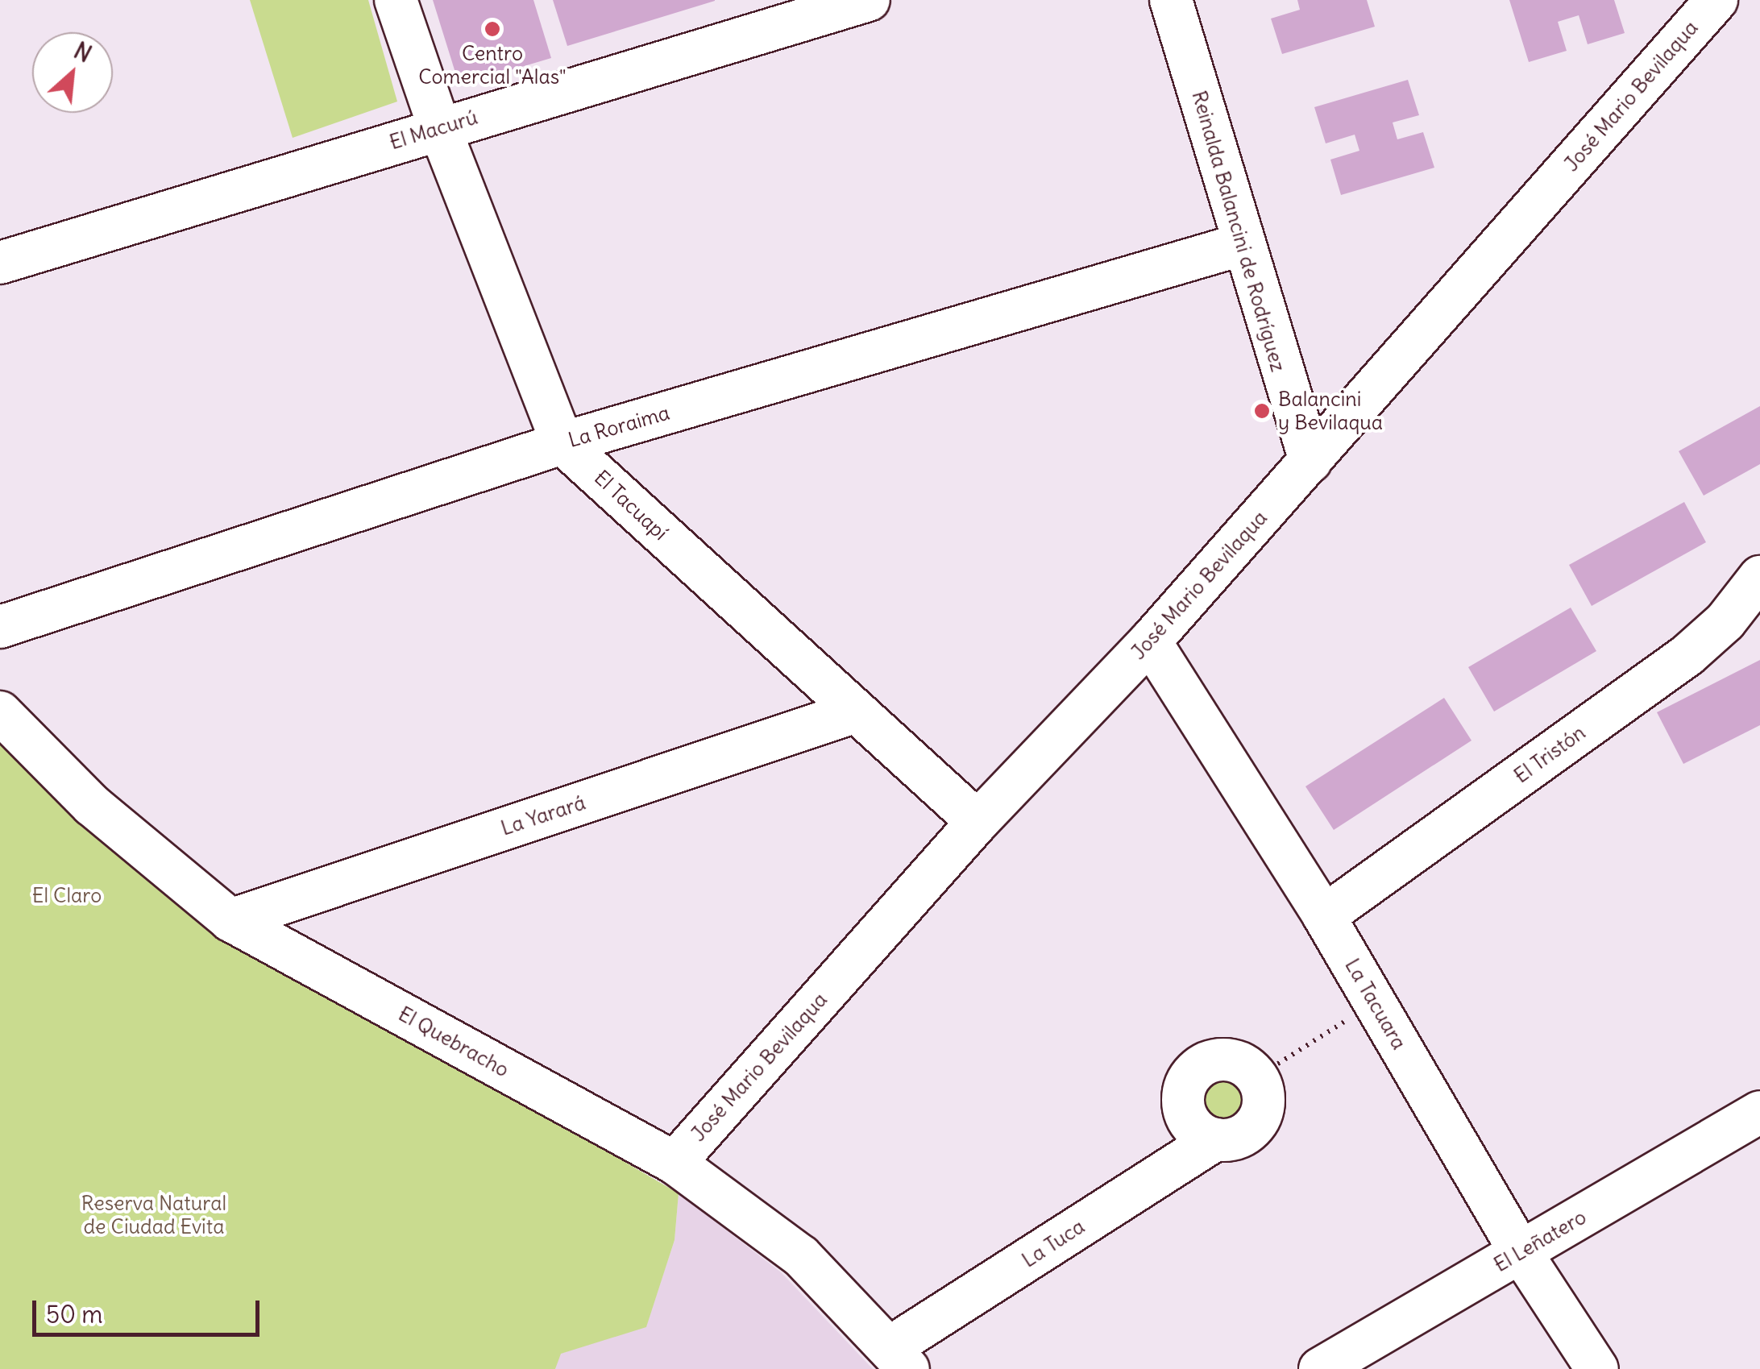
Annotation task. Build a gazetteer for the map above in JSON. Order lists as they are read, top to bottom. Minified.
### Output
{"streets":{"street":["José Mario Bevilaqua","El Macurú","Reinalda Balancini de Rodríguez","La Roraima","El Tacuapí","El Tristón","La Yarará","La Tacuara","El Quebracho","El Leñatero","La Tuca"]},"crossings":[["José Mario Bevilaqua","Reinalda Balancini de Rodríguez"],["José Mario Bevilaqua","El Tacuapí"],["José Mario Bevilaqua","La Tacuara"],["José Mario Bevilaqua","El Quebracho"],["El Macurú","El Tacuapí"],["Reinalda Balancini de Rodríguez","La Roraima"],["La Roraima","El Tacuapí"],["El Tacuapí","La Yarará"],["El Tristón","La Tacuara"],["La Yarará","El Quebracho"],["La Tacuara","El Leñatero"],["El Quebracho","La Tuca"]],"parks":["El Claro","Reserva Natural de Ciudad Evita"],"places":["Centro Comercial \"Alas\"","Balancini y Bevilaqua"],"scale_bar":"50 m","north":"top right"}
